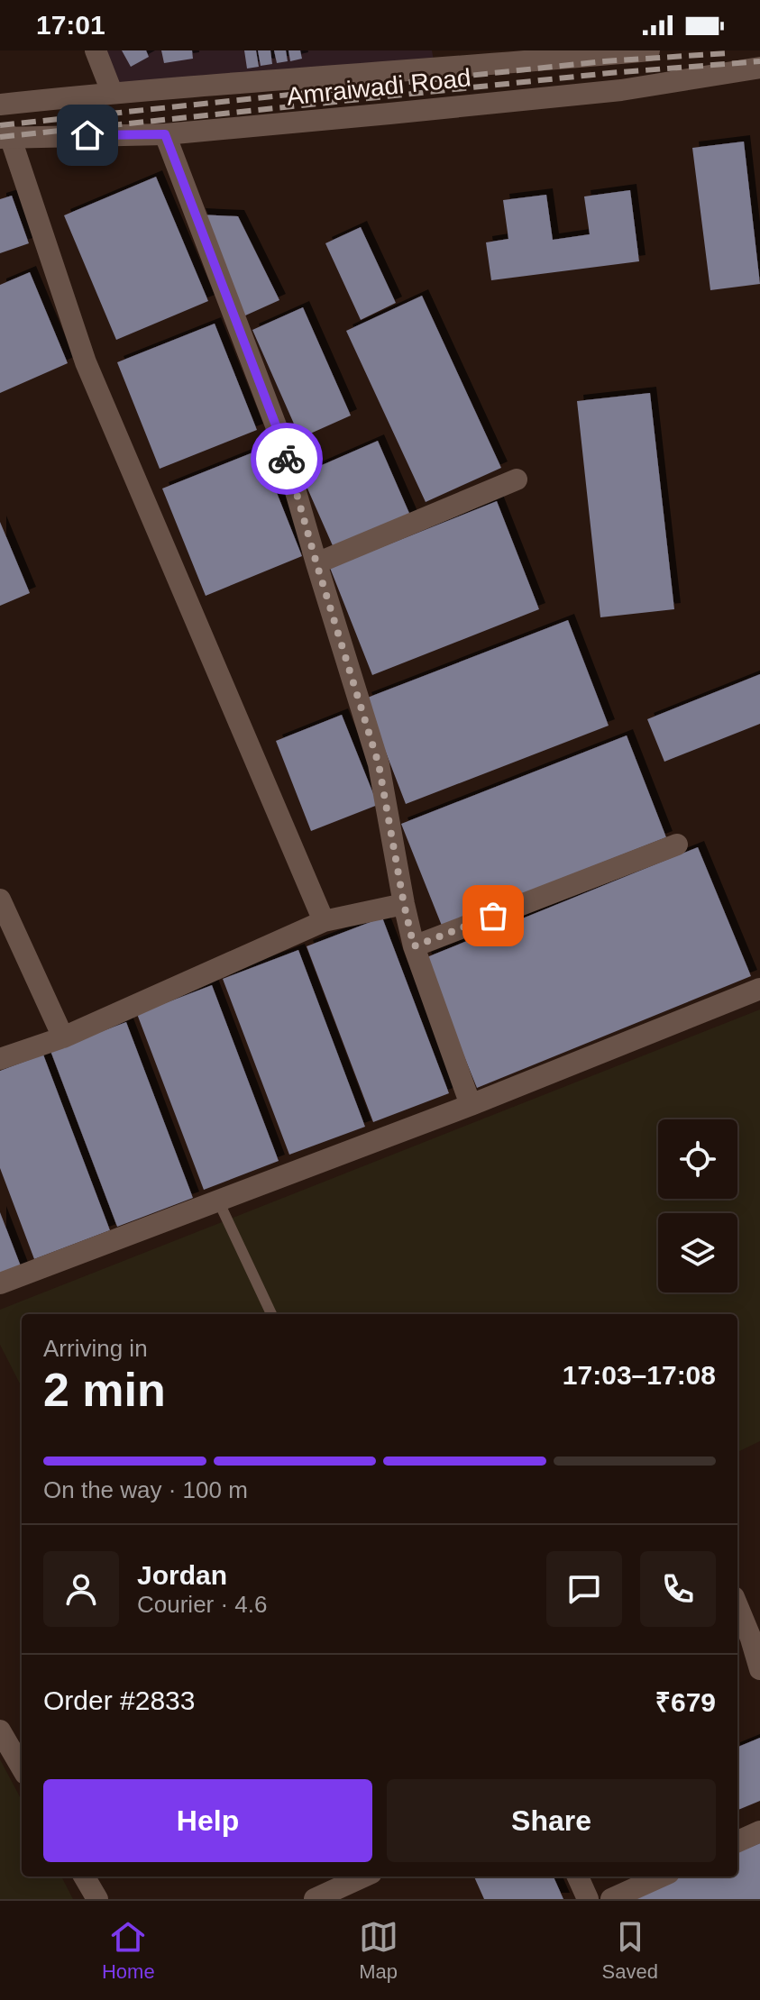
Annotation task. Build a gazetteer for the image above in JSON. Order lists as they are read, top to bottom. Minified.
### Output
{"streets":{"street":["Amraiwadi Road"]},"page":{"status":"17:01","heading":["2 min","Arriving in","17:03–17:08"],"panel":["Jordan","Courier · 4.6","Order #2833","₹679"],"bar":"On the way · 100 m","buttons":["Help","Share"],"tabs":["Home","Map","Saved"]}}
